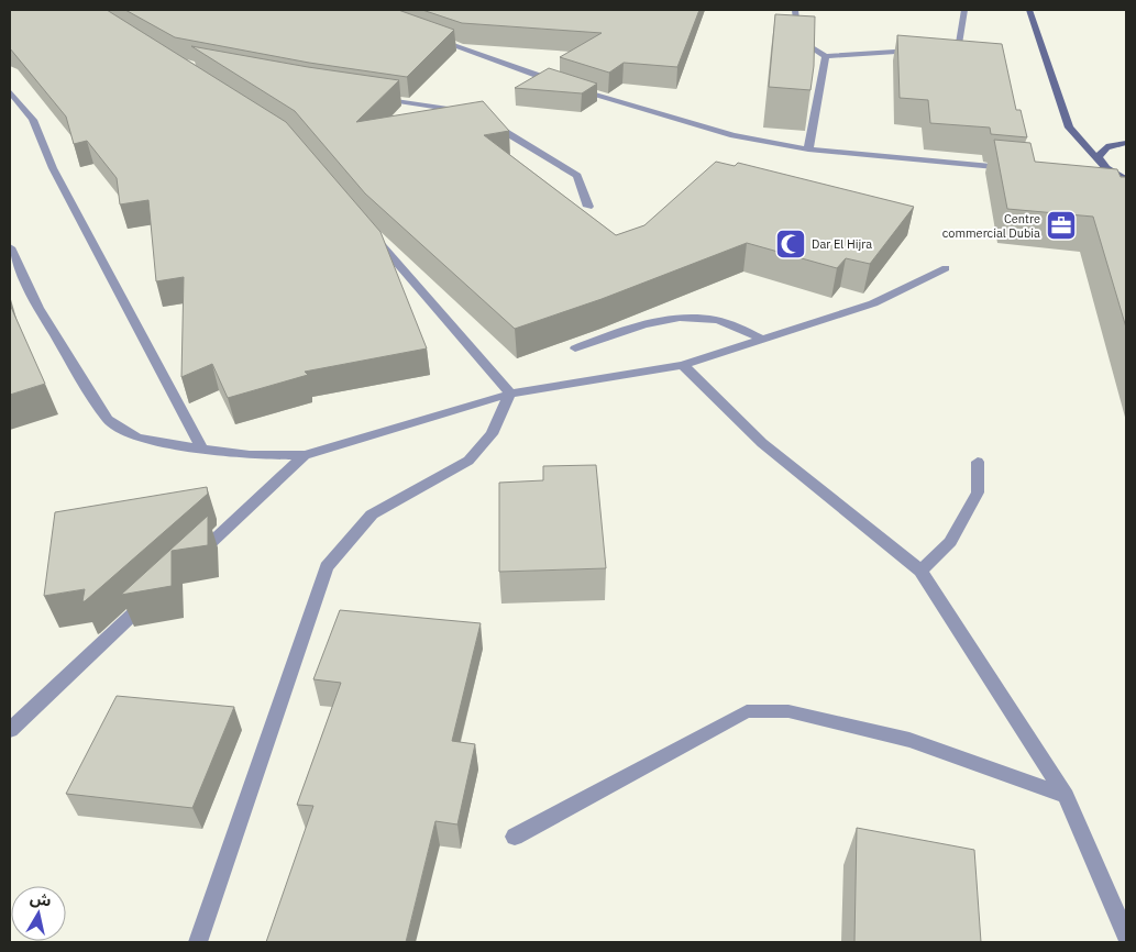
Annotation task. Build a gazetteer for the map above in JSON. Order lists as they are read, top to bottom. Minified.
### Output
{"places":{"office":["Centre commercial Dubia"],"mosque":["Dar El Hijra"]},"north":"top"}
